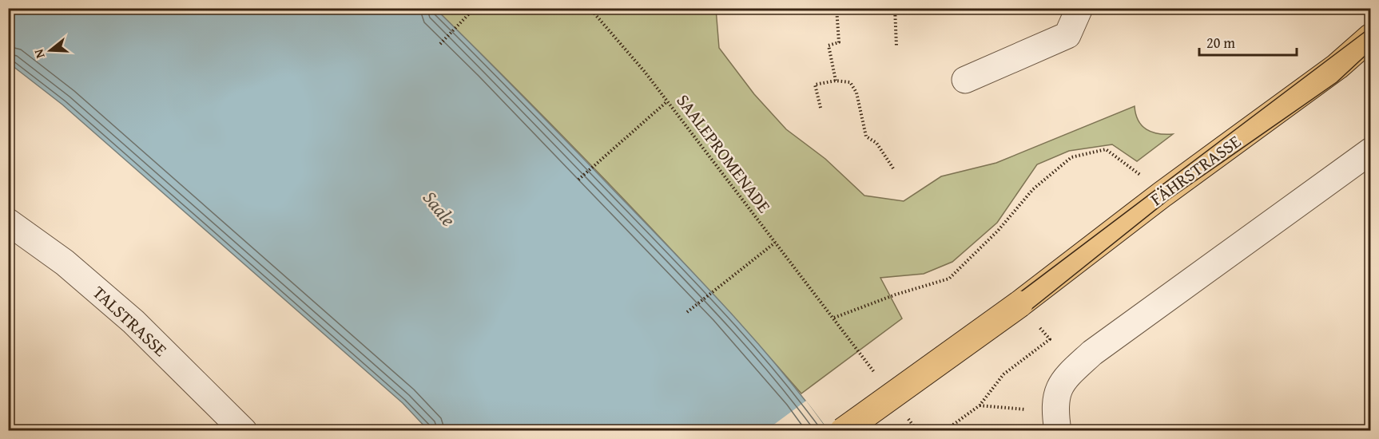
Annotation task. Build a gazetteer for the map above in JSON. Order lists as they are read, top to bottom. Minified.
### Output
{"streets":{"main road":["FÄHRSTRASSE"],"street":["TALSTRASSE"],"path":["SAALEPROMENADE"]},"crossings":[["SAALEPROMENADE","FÄHRSTRASSE"]],"water":["Saale"],"scale_bar":"20 m","north":"left"}
